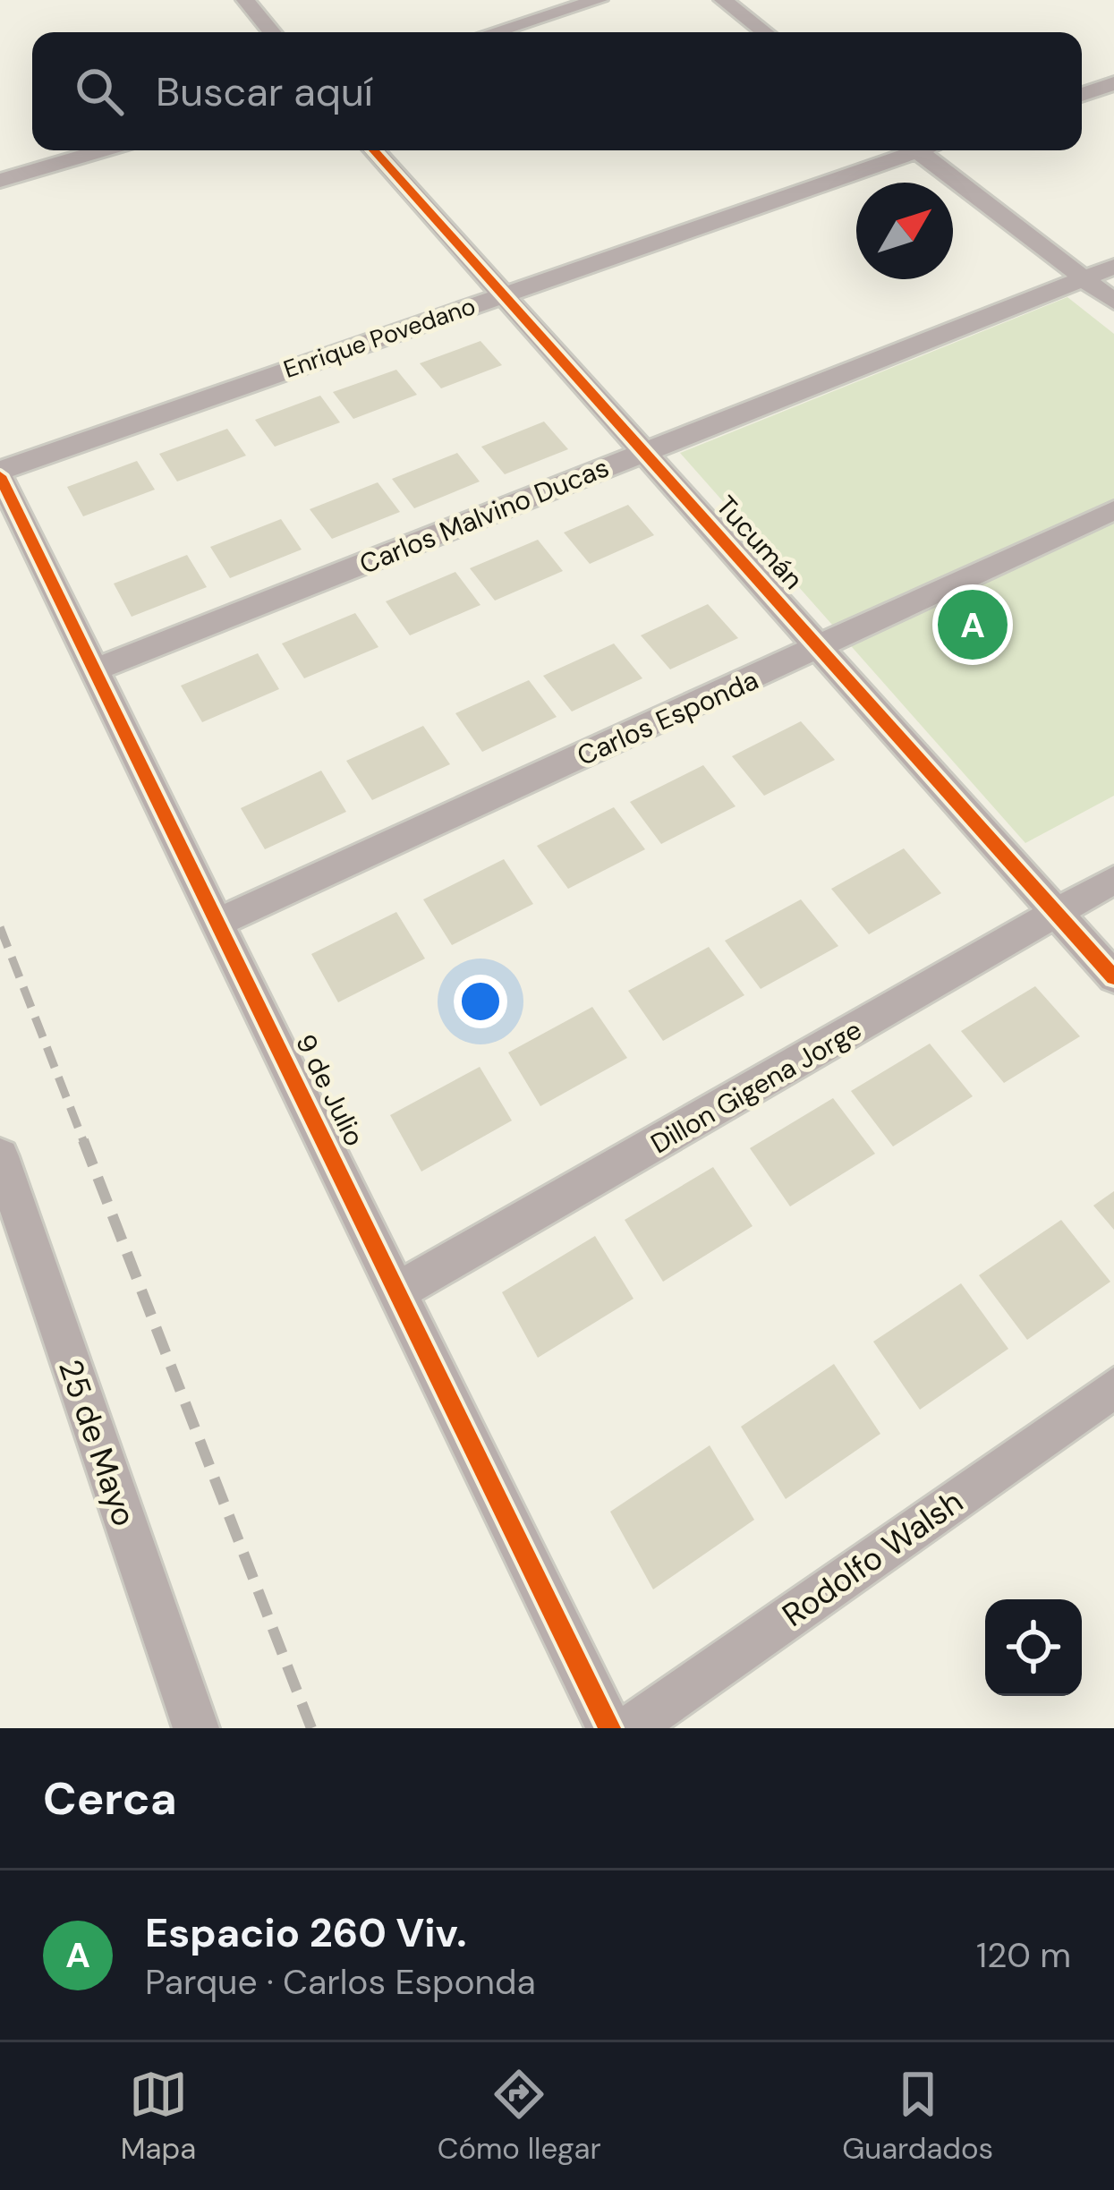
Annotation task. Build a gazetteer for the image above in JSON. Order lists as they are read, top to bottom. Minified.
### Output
{"streets":{"street":["Enrique Povedano","Carlos Malvino Ducas","Tucumán","Carlos Esponda","Dillon Gigena Jorge","9 de Julio","25 de Mayo","Rodolfo Walsh"]},"crossings":[["Enrique Povedano","Tucumán"],["Enrique Povedano","9 de Julio"],["Carlos Malvino Ducas","Tucumán"],["Carlos Malvino Ducas","9 de Julio"],["Tucumán","Carlos Esponda"],["Tucumán","Dillon Gigena Jorge"],["Carlos Esponda","9 de Julio"],["Dillon Gigena Jorge","9 de Julio"]],"north":"top right","page":{"search":"Buscar aquí","pins":"A","heading":"Cerca","list":[{"mark":"A","name":"Espacio 260 Viv.","note":"Parque · Carlos Esponda","value":"120 m"}],"nav":["Mapa","Cómo llegar","Guardados"]}}
